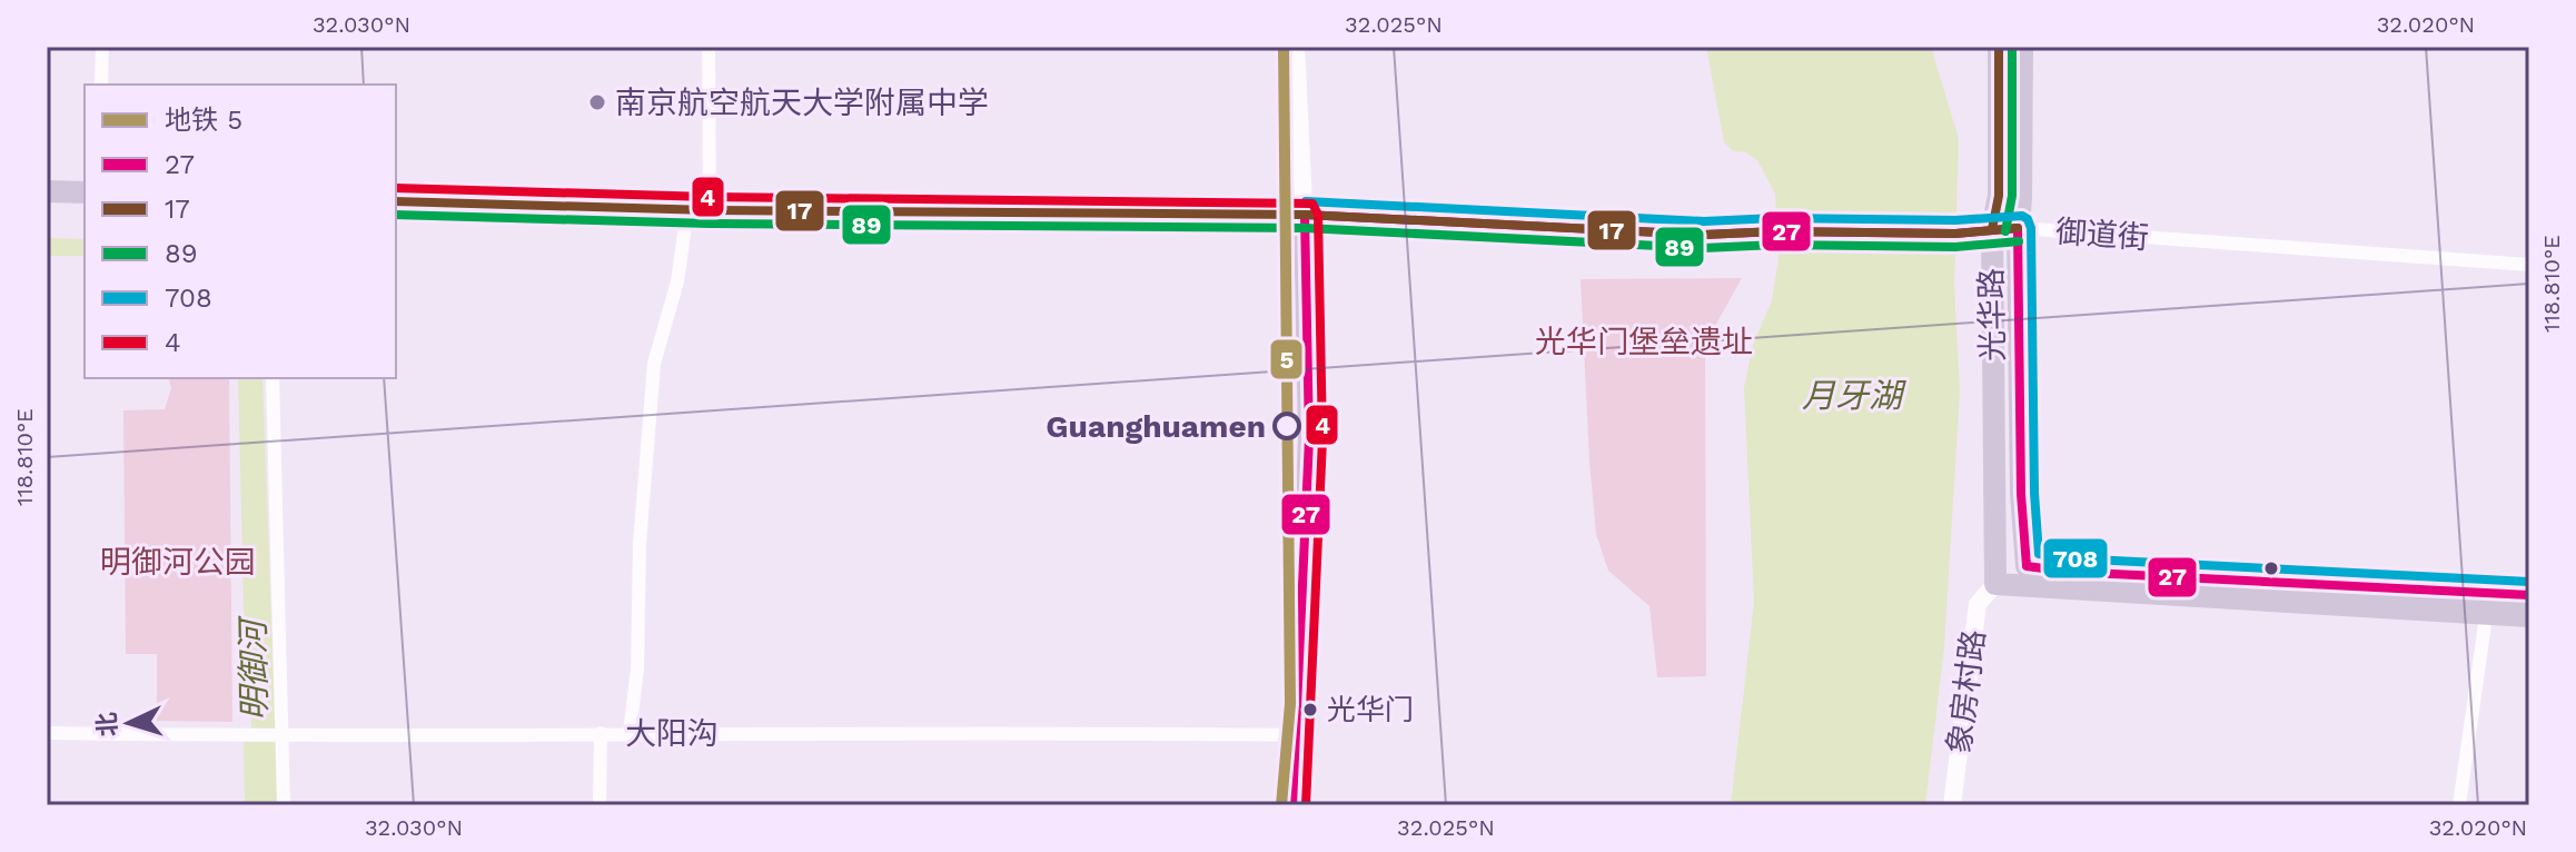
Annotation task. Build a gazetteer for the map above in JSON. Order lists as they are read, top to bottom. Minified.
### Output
{"streets":{"main road":["光华路"],"street":["御道街","象房村路","大阳沟"]},"crossings":[["御道街","光华路"],["光华路","象房村路"]],"water":["月牙湖","明御河"],"parks":["光华门堡垒遗址","明御河公园"],"places":["南京航空航天大学附属中学","Guanghuamen","光华门"],"lines":["metro line 5","transit line 17","transit line 89","transit line 4","transit line 708","transit line 27"],"legend":["地铁 5","27","17","89","708","4"],"north":"left","coordinates":["32.030°N","32.025°N","32.020°N","118.810°E"]}
